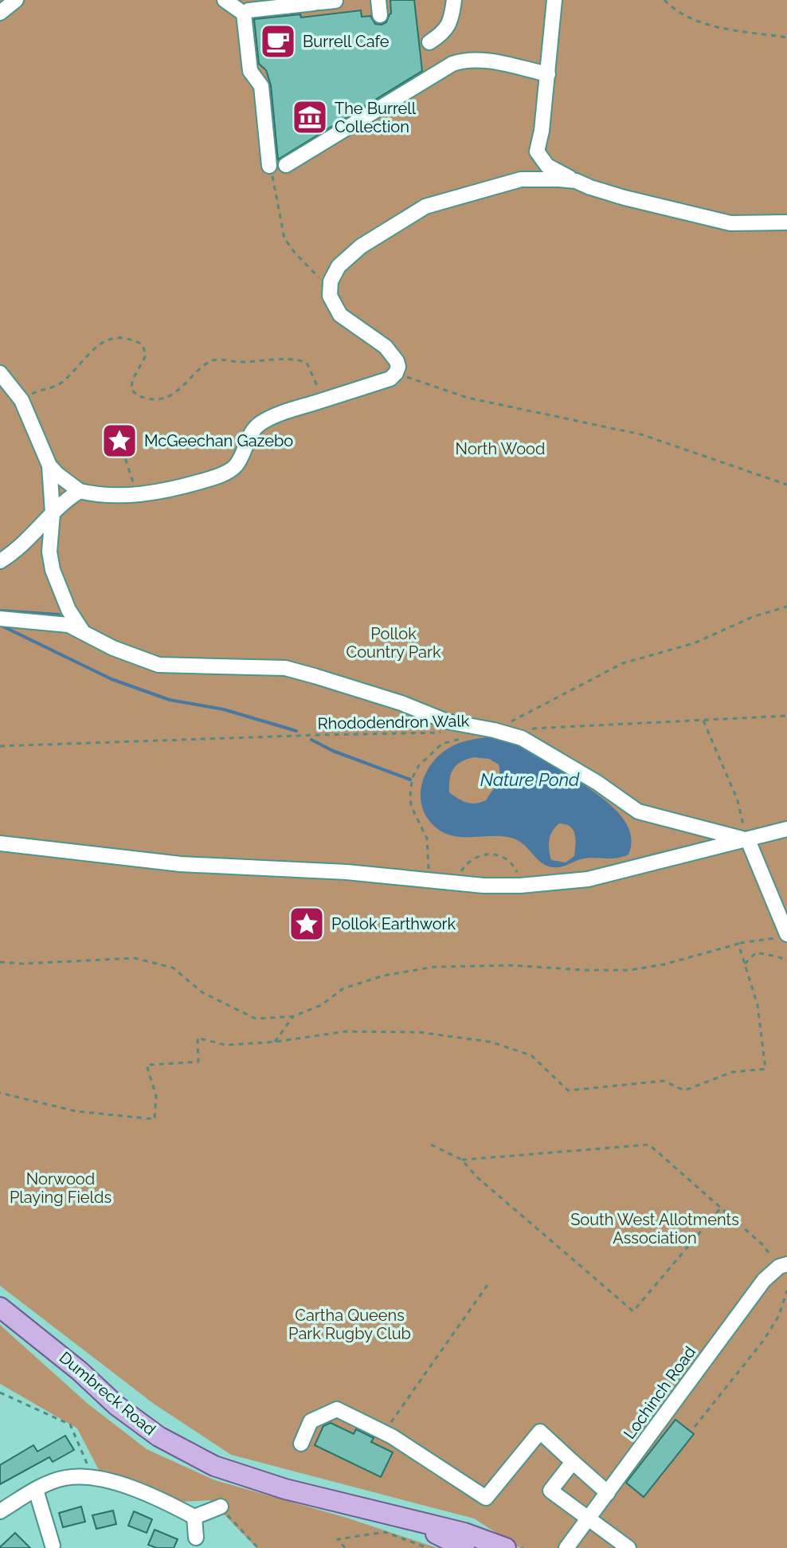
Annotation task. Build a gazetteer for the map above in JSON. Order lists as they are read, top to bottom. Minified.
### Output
{"streets":{"main road":["Dumbreck Road"],"street":["Lochinch Road"],"path":["Rhododendron Walk"]},"water":["Nature Pond"],"parks":["North Wood","Pollok Country Park","Norwood Playing Fields","South West Allotments Association","Cartha Queens Park Rugby Club"],"places":{"cafe":["Burrell Cafe"],"museum":["The Burrell Collection"],"place":["McGeechan Gazebo","Pollok Earthwork"]}}
